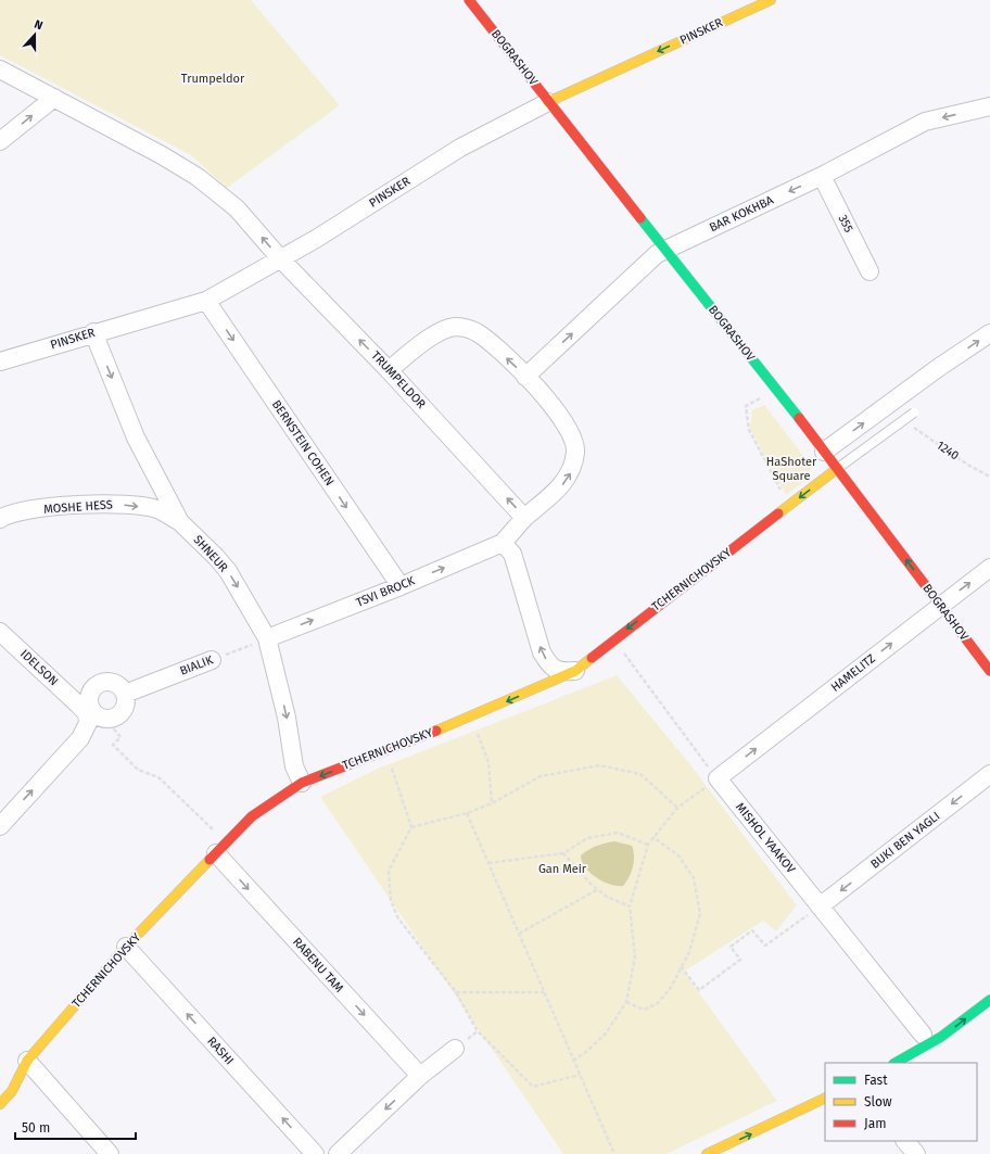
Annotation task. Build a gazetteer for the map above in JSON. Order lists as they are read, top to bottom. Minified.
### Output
{"streets":{"street":["PINSKER","BOGRASHOV","BAR KOKHBA","355","TRUMPELDOR","BERNSTEIN COHEN","MOSHE HESS","SHNEUR","TCHERNICHOVSKY","TSVI BROCK","BIALIK","IDELSON","HAMELITZ","MISHOL YAAKOV","BUKI BEN YAGLI","RABENU TAM","RASHI"],"path":["1240"]},"crossings":[["PINSKER","BOGRASHOV"],["PINSKER","TRUMPELDOR"],["PINSKER","BERNSTEIN COHEN"],["PINSKER","SHNEUR"],["BOGRASHOV","BAR KOKHBA"],["BOGRASHOV","TCHERNICHOVSKY"],["BOGRASHOV","HAMELITZ"],["BAR KOKHBA","355"],["BERNSTEIN COHEN","TSVI BROCK"],["MOSHE HESS","SHNEUR"],["SHNEUR","TCHERNICHOVSKY"],["SHNEUR","TSVI BROCK"],["SHNEUR","BIALIK"],["TCHERNICHOVSKY","RABENU TAM"],["TCHERNICHOVSKY","RASHI"],["TSVI BROCK","BIALIK"],["BIALIK","IDELSON"],["HAMELITZ","MISHOL YAAKOV"],["MISHOL YAAKOV","BUKI BEN YAGLI"]],"one_way":["TRUMPELDOR","BERNSTEIN COHEN","MOSHE HESS","SHNEUR","TCHERNICHOVSKY","TSVI BROCK","HAMELITZ","BUKI BEN YAGLI","RABENU TAM"],"parks":["Trumpeldor","HaShoter Square","Gan Meir"],"legend":["Fast","Slow","Jam"],"scale_bar":"50 m","north":"top"}
